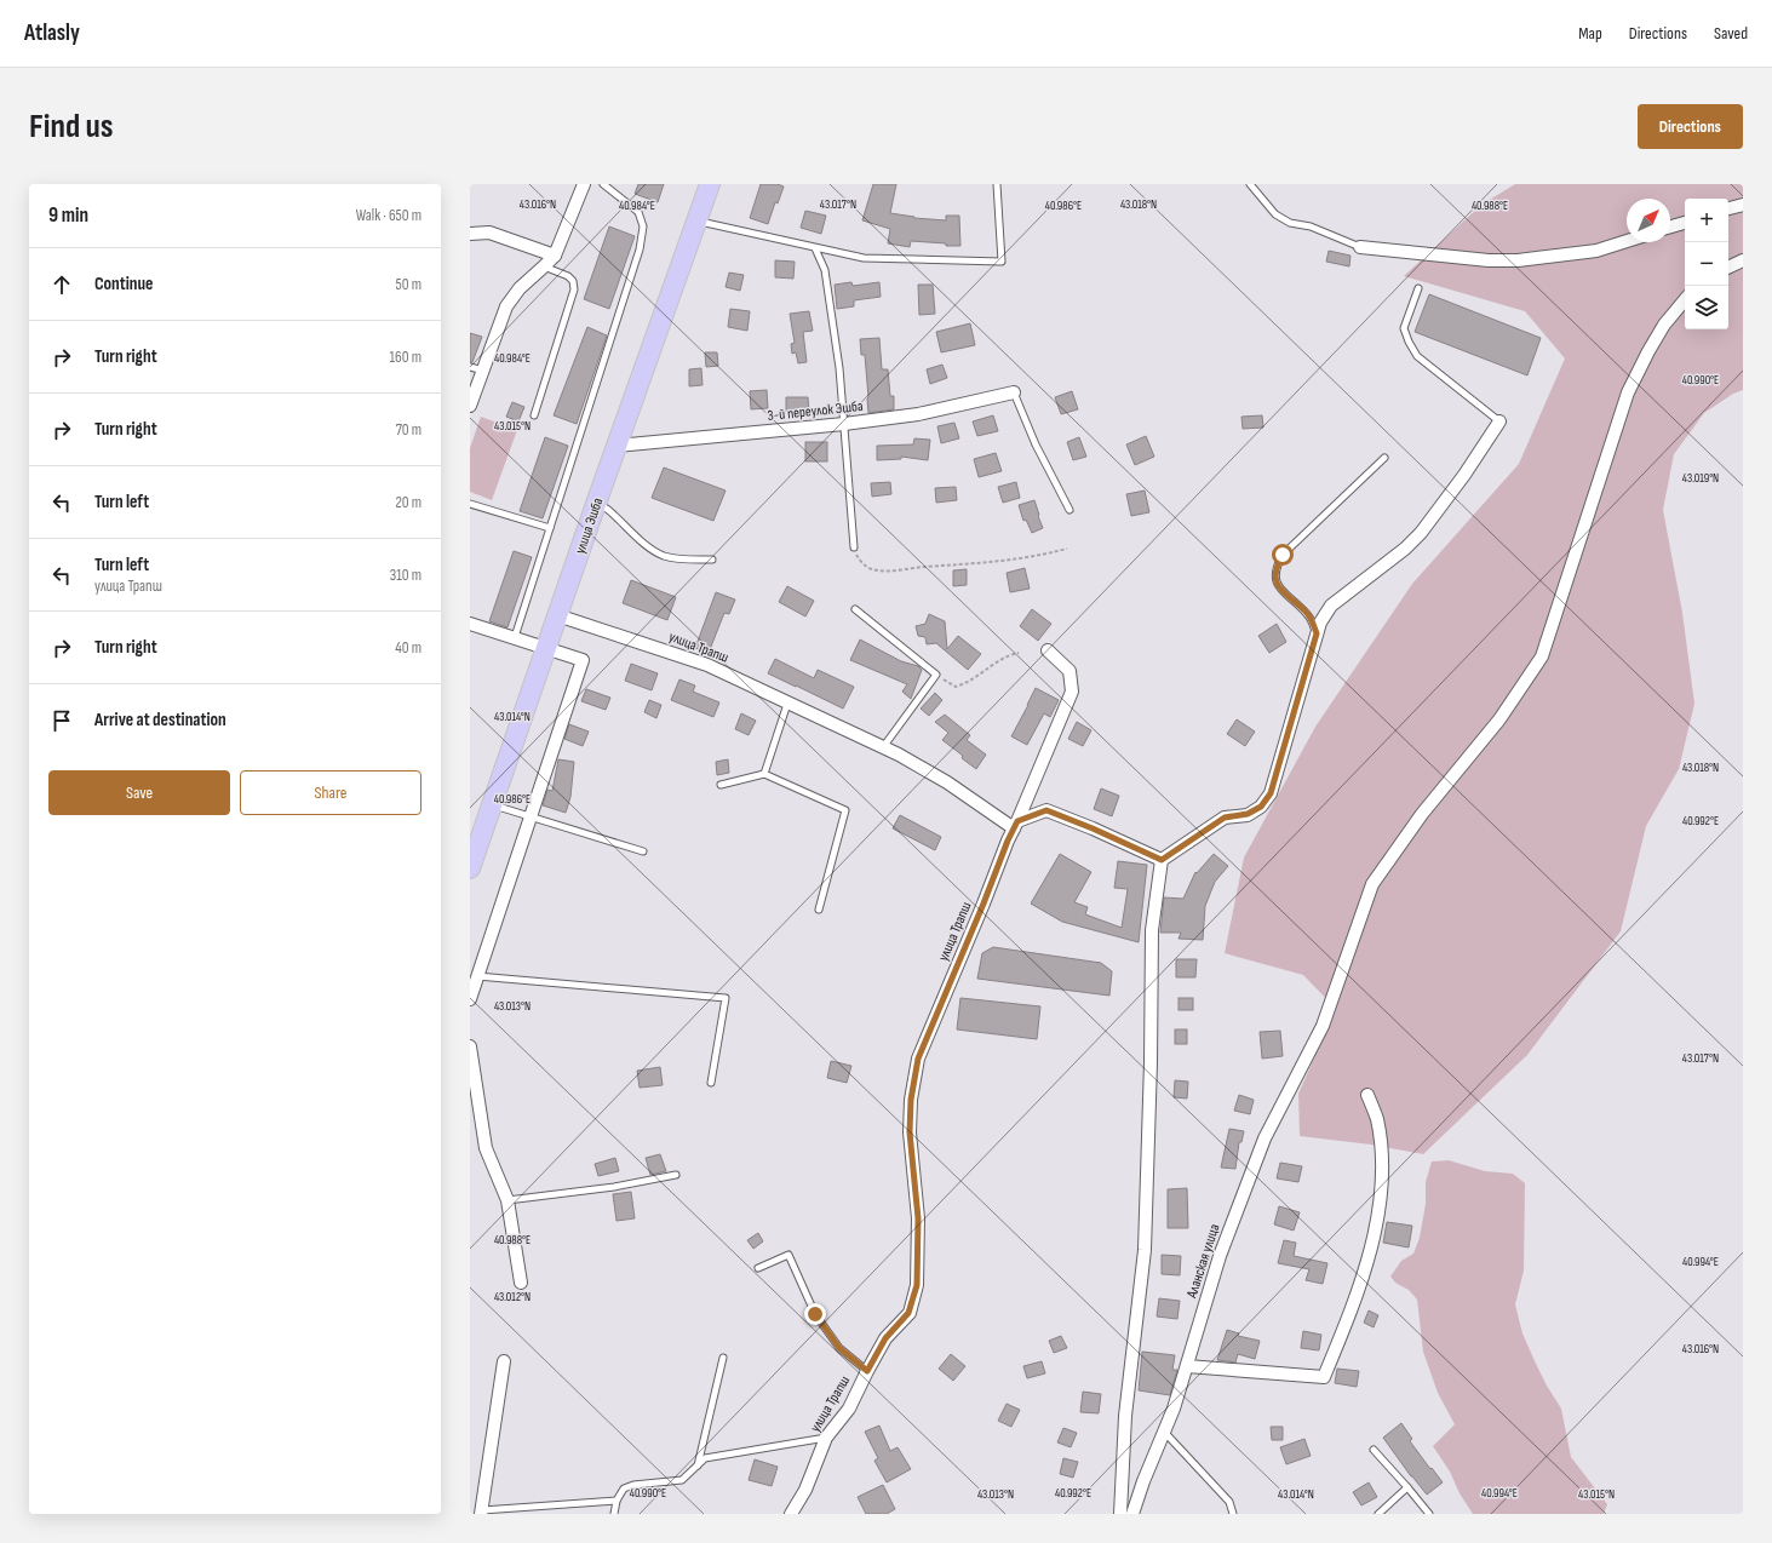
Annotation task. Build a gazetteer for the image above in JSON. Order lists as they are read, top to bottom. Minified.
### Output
{"streets":{"highway":["улица Эшба"],"street":["3-й переулок Эшба","улица Трапш","Аланская улица"]},"crossings":[["3-й переулок Эшба","улица Эшба"],["улица Эшба","улица Трапш"]],"north":"top right","page":{"header":"Atlasly","nav":["Map","Directions","Saved"],"buttons":["Directions",["Save","Share"]],"title":"Find us","heading":["9 min","Walk · 650 m"],"map_buttons":["+","−"],"list":[["Continue","50 m"],["Turn right","160 m"],["Turn right","70 m"],["Turn left","20 m"],["Turn left","улица Трапш","310 m"],["Turn right","40 m"],"Arrive at destination"]},"coordinates":["43.016°N","43.017°N","43.018°N","40.984°E","40.986°E","40.988°E","40.990°E","43.015°N","43.019°N","43.014°N","40.992°E","43.013°N","40.994°E","43.012°N"]}
